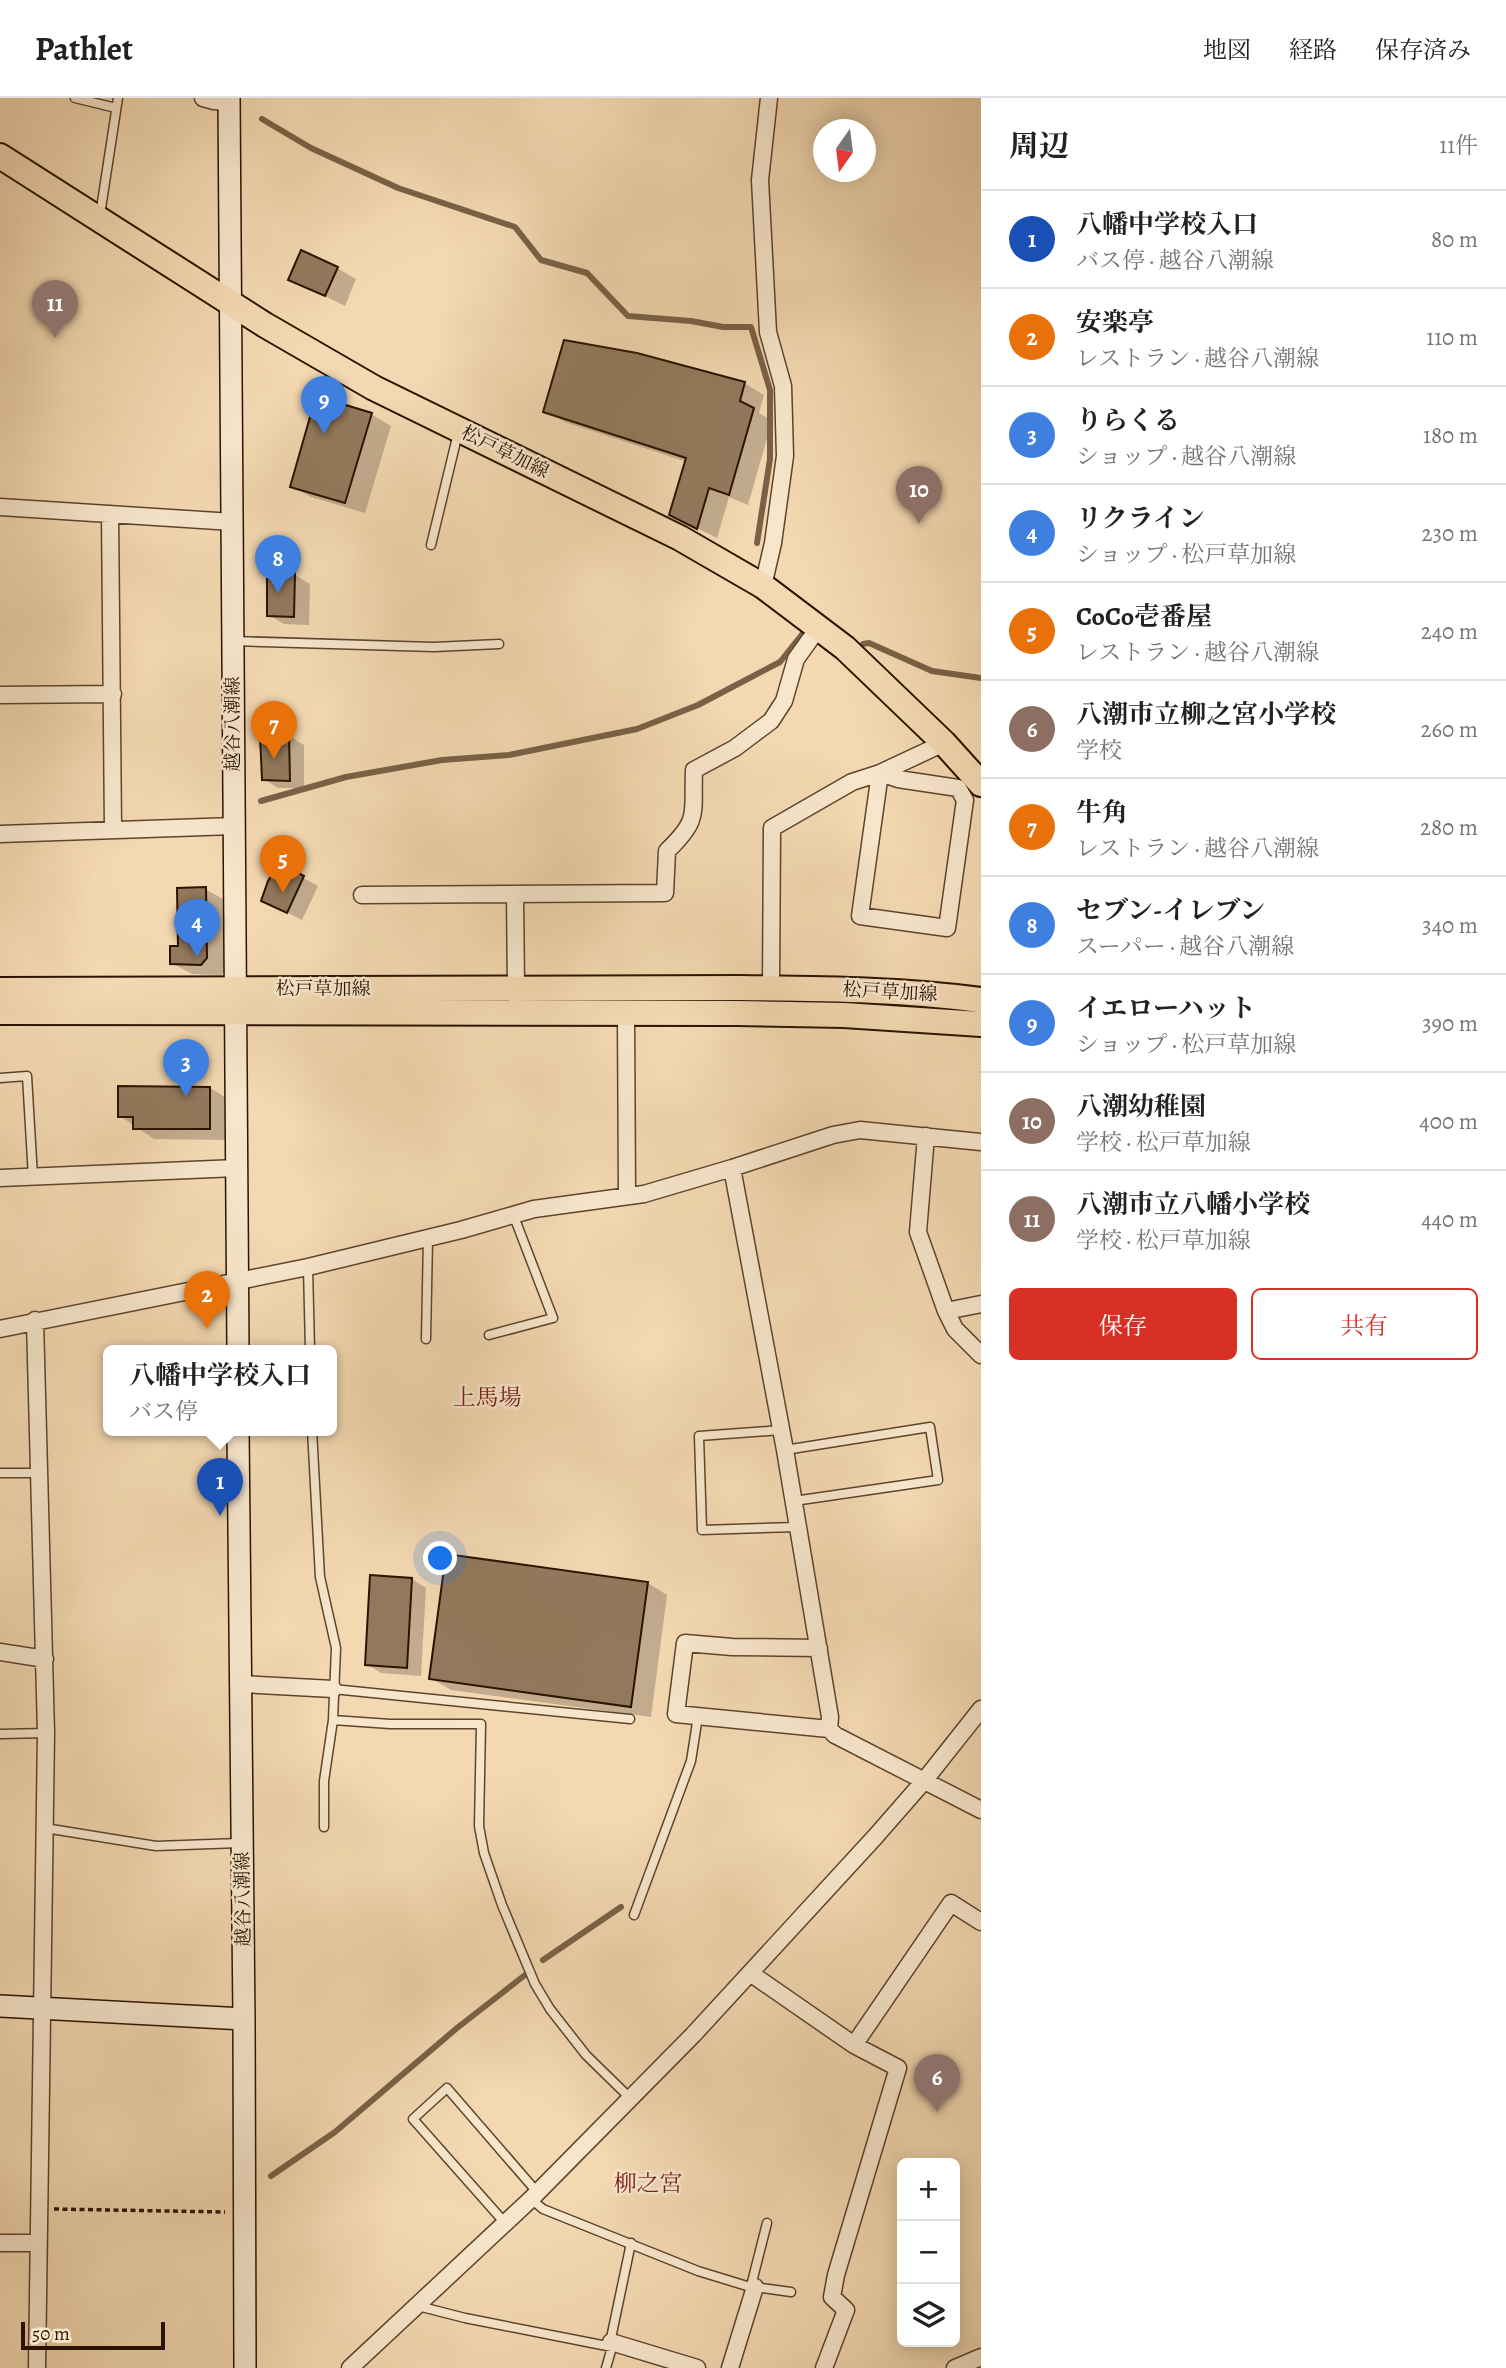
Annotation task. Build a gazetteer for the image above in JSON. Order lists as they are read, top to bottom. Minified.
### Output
{"streets":{"main road":["松戸草加線","越谷八潮線"]},"crossings":[["松戸草加線","越谷八潮線"]],"districts":["上馬場","柳之宮"],"scale_bar":"50 m","north":"bottom","page":{"header":"Pathlet","nav":["地図","経路","保存済み"],"heading":["周辺","11件"],"list":[{"mark":"1","name":"八幡中学校入口","note":"バス停 · 越谷八潮線","value":"80 m"},{"mark":"2","name":"安楽亭","note":"レストラン · 越谷八潮線","value":"110 m"},{"mark":"3","name":"りらくる","note":"ショップ · 越谷八潮線","value":"180 m"},{"mark":"4","name":"リクライン","note":"ショップ · 松戸草加線","value":"230 m"},{"mark":"5","name":"CoCo壱番屋","note":"レストラン · 越谷八潮線","value":"240 m"},{"mark":"6","name":"八潮市立柳之宮小学校","note":"学校","value":"260 m"},{"mark":"7","name":"牛角","note":"レストラン · 越谷八潮線","value":"280 m"},{"mark":"8","name":"セブン-イレブン","note":"スーパー · 越谷八潮線","value":"340 m"},{"mark":"9","name":"イエローハット","note":"ショップ · 松戸草加線","value":"390 m"},{"mark":"10","name":"八潮幼稚園","note":"学校 · 松戸草加線","value":"400 m"},{"mark":"11","name":"八潮市立八幡小学校","note":"学校 · 松戸草加線","value":"440 m"}],"pins":["11","9","10","8","7","5","4","3","2","1","6"],"buttons":["保存","共有"],"popup":["八幡中学校入口","バス停"],"map_buttons":["+","−"],"scale":"50 m"}}
